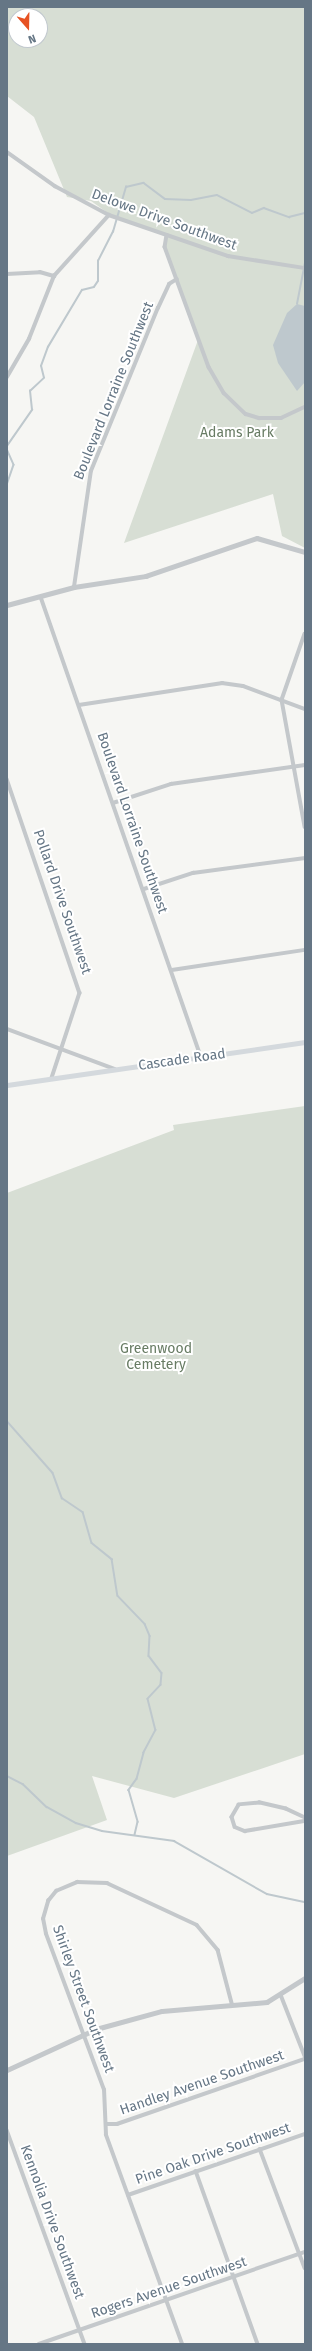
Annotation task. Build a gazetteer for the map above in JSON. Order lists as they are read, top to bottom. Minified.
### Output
{"streets":{"main road":["Cascade Road"],"street":["Delowe Drive Southwest","Boulevard Lorraine Southwest","Pollard Drive Southwest","Shirley Street Southwest","Handley Avenue Southwest","Pine Oak Drive Southwest","Kennolia Drive Southwest","Rogers Avenue Southwest"]},"crossings":[["Boulevard Lorraine Southwest","Cascade Road"],["Pollard Drive Southwest","Cascade Road"],["Shirley Street Southwest","Handley Avenue Southwest"],["Shirley Street Southwest","Pine Oak Drive Southwest"],["Shirley Street Southwest","Rogers Avenue Southwest"],["Kennolia Drive Southwest","Rogers Avenue Southwest"]],"parks":["Adams Park","Greenwood Cemetery"],"north":"bottom"}
